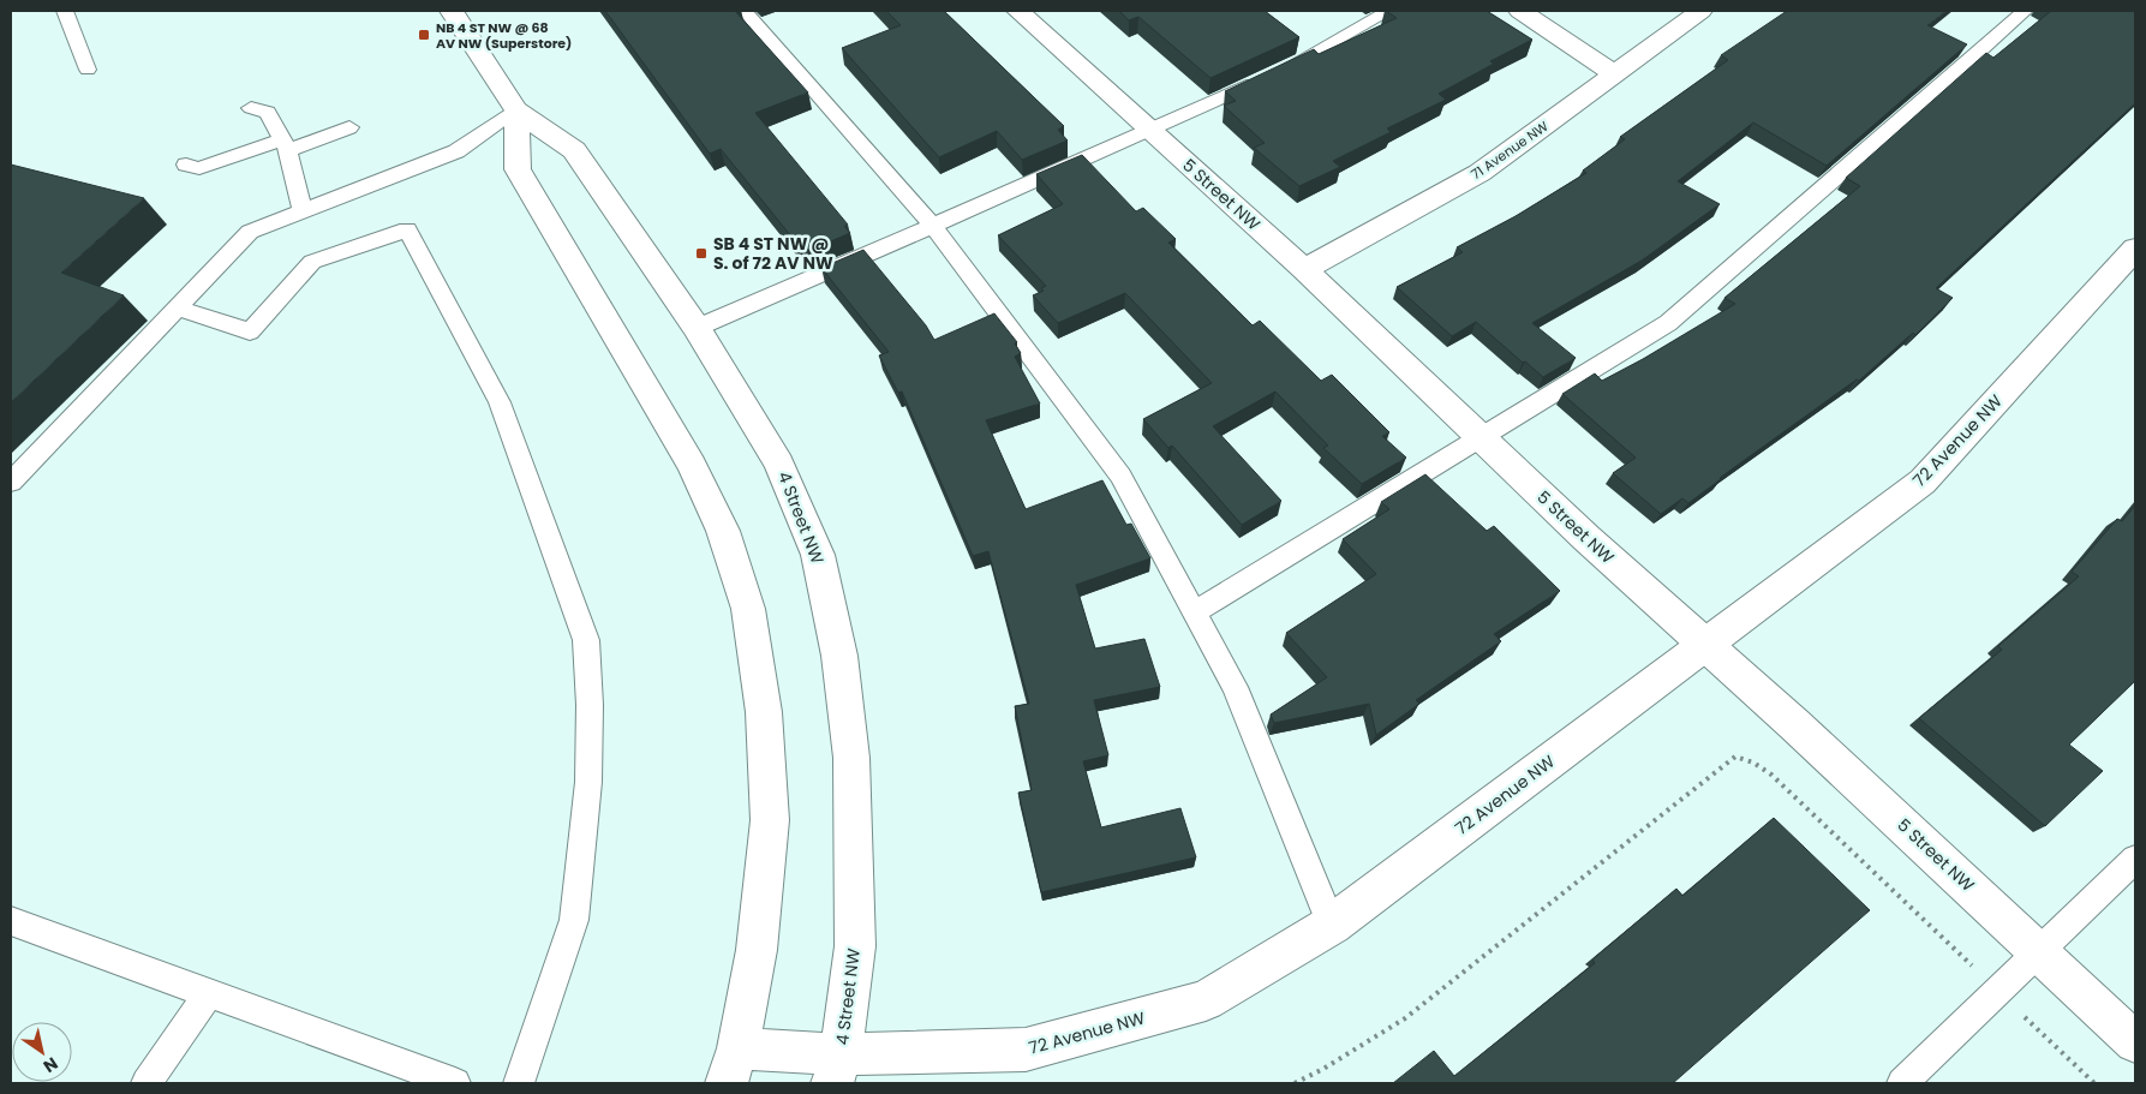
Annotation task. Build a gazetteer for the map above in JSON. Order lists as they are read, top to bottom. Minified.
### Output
{"streets":{"street":["71 Avenue NW","5 Street NW","72 Avenue NW","4 Street NW"]},"crossings":[["71 Avenue NW","5 Street NW"],["5 Street NW","72 Avenue NW"],["72 Avenue NW","4 Street NW"]],"places":{"transit":["NB 4 ST NW @ 68 AV NW (Superstore)","SB 4 ST NW @ S. of 72 AV NW"]},"north":"bottom right"}
